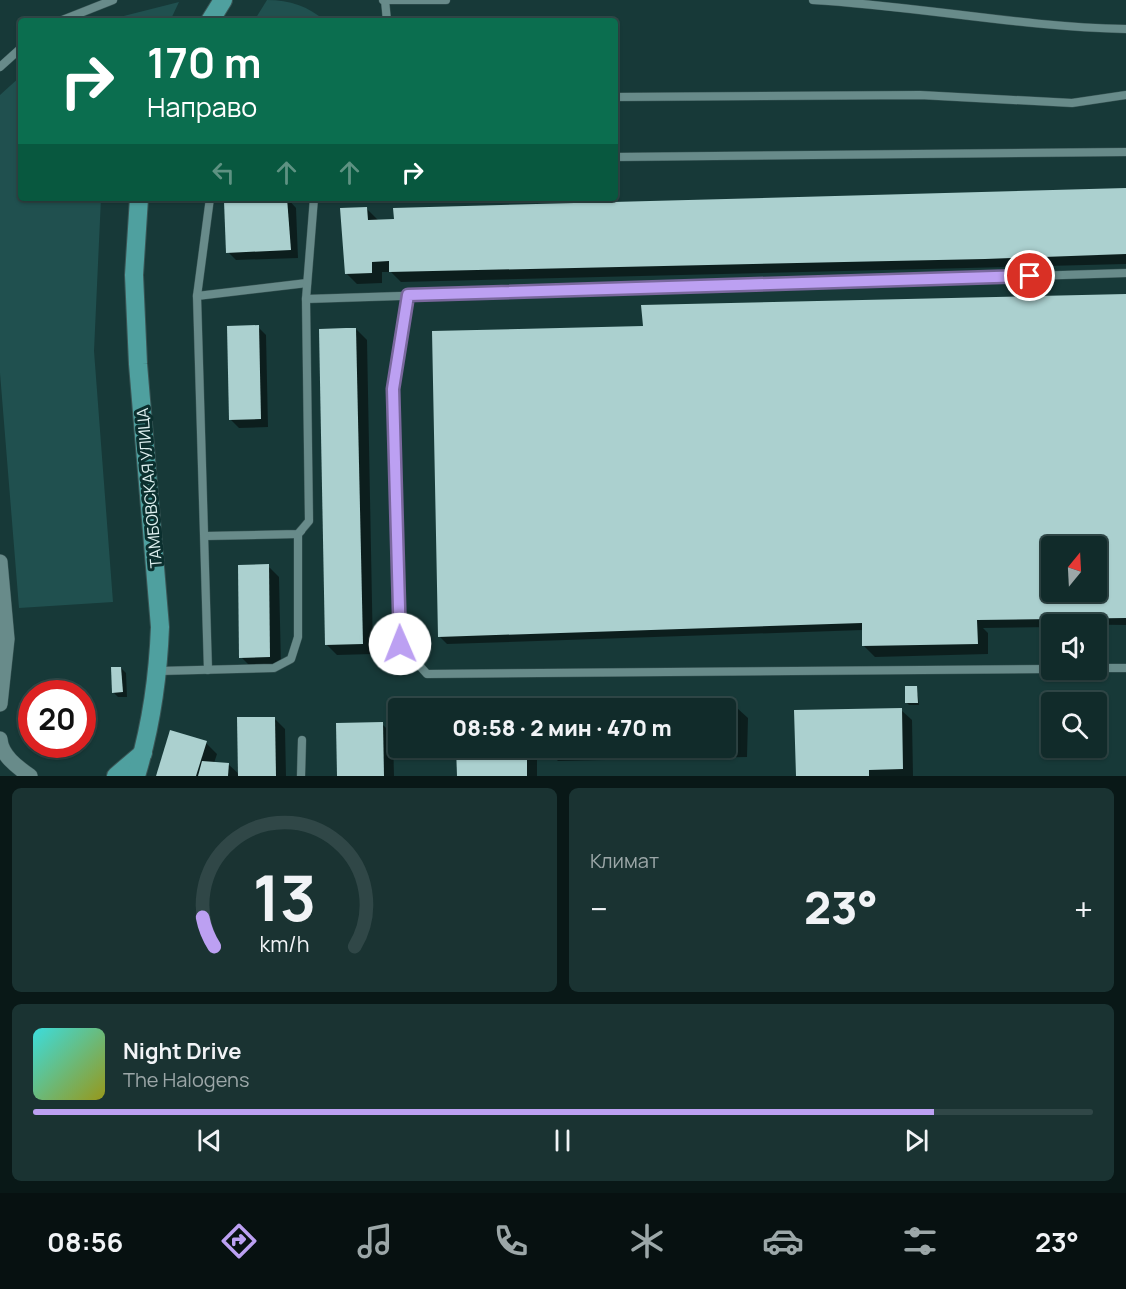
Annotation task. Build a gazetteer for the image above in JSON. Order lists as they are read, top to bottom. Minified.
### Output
{"streets":{"main road":["ТАМБОВСКАЯ УЛИЦА"]},"north":"top","page":{"turn":["170 m","Направо"],"limit":"20","trip":"08:58 · 2 мин · 470 m","tile":"Климат","heat":["−","23°","+"],"song":["Night Drive","The Halogens"],"tabs":["08:56","23°"],"gauge":["13","km/h"]}}
